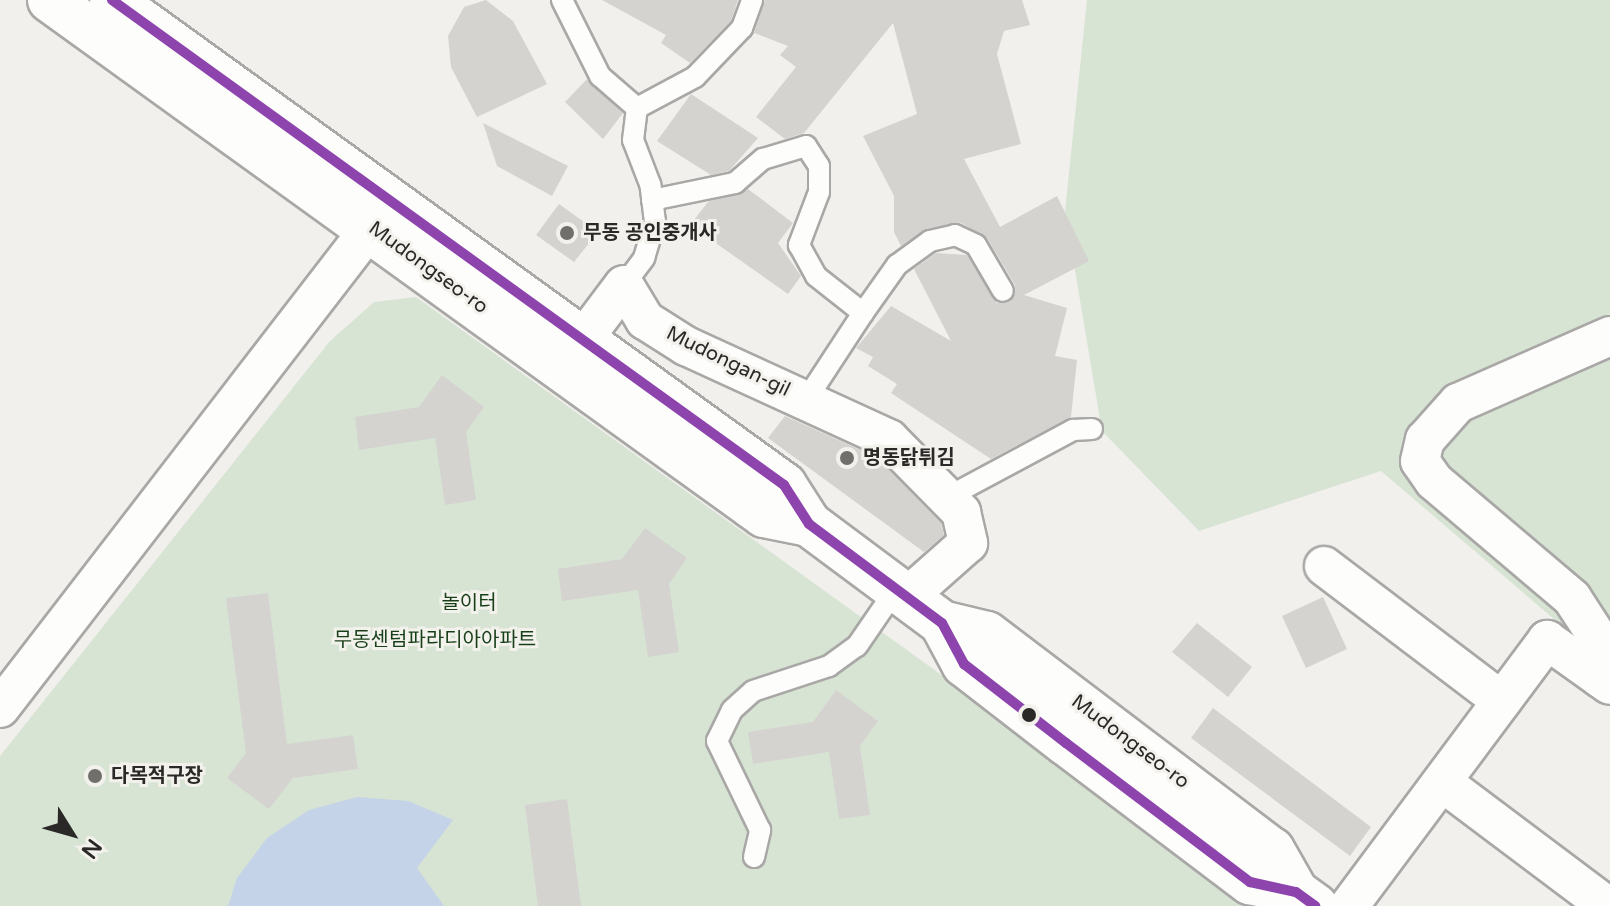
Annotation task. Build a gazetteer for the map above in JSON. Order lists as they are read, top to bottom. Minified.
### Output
{"streets":{"main road":["Mudongseo-ro"],"street":["Mudongan-gil"]},"crossings":[["Mudongseo-ro","Mudongan-gil"]],"parks":["놀이터","무동센텀파라디아아파트"],"places":["무동 공인중개사","명동닭튀김","다목적구장"],"north":"bottom right"}
